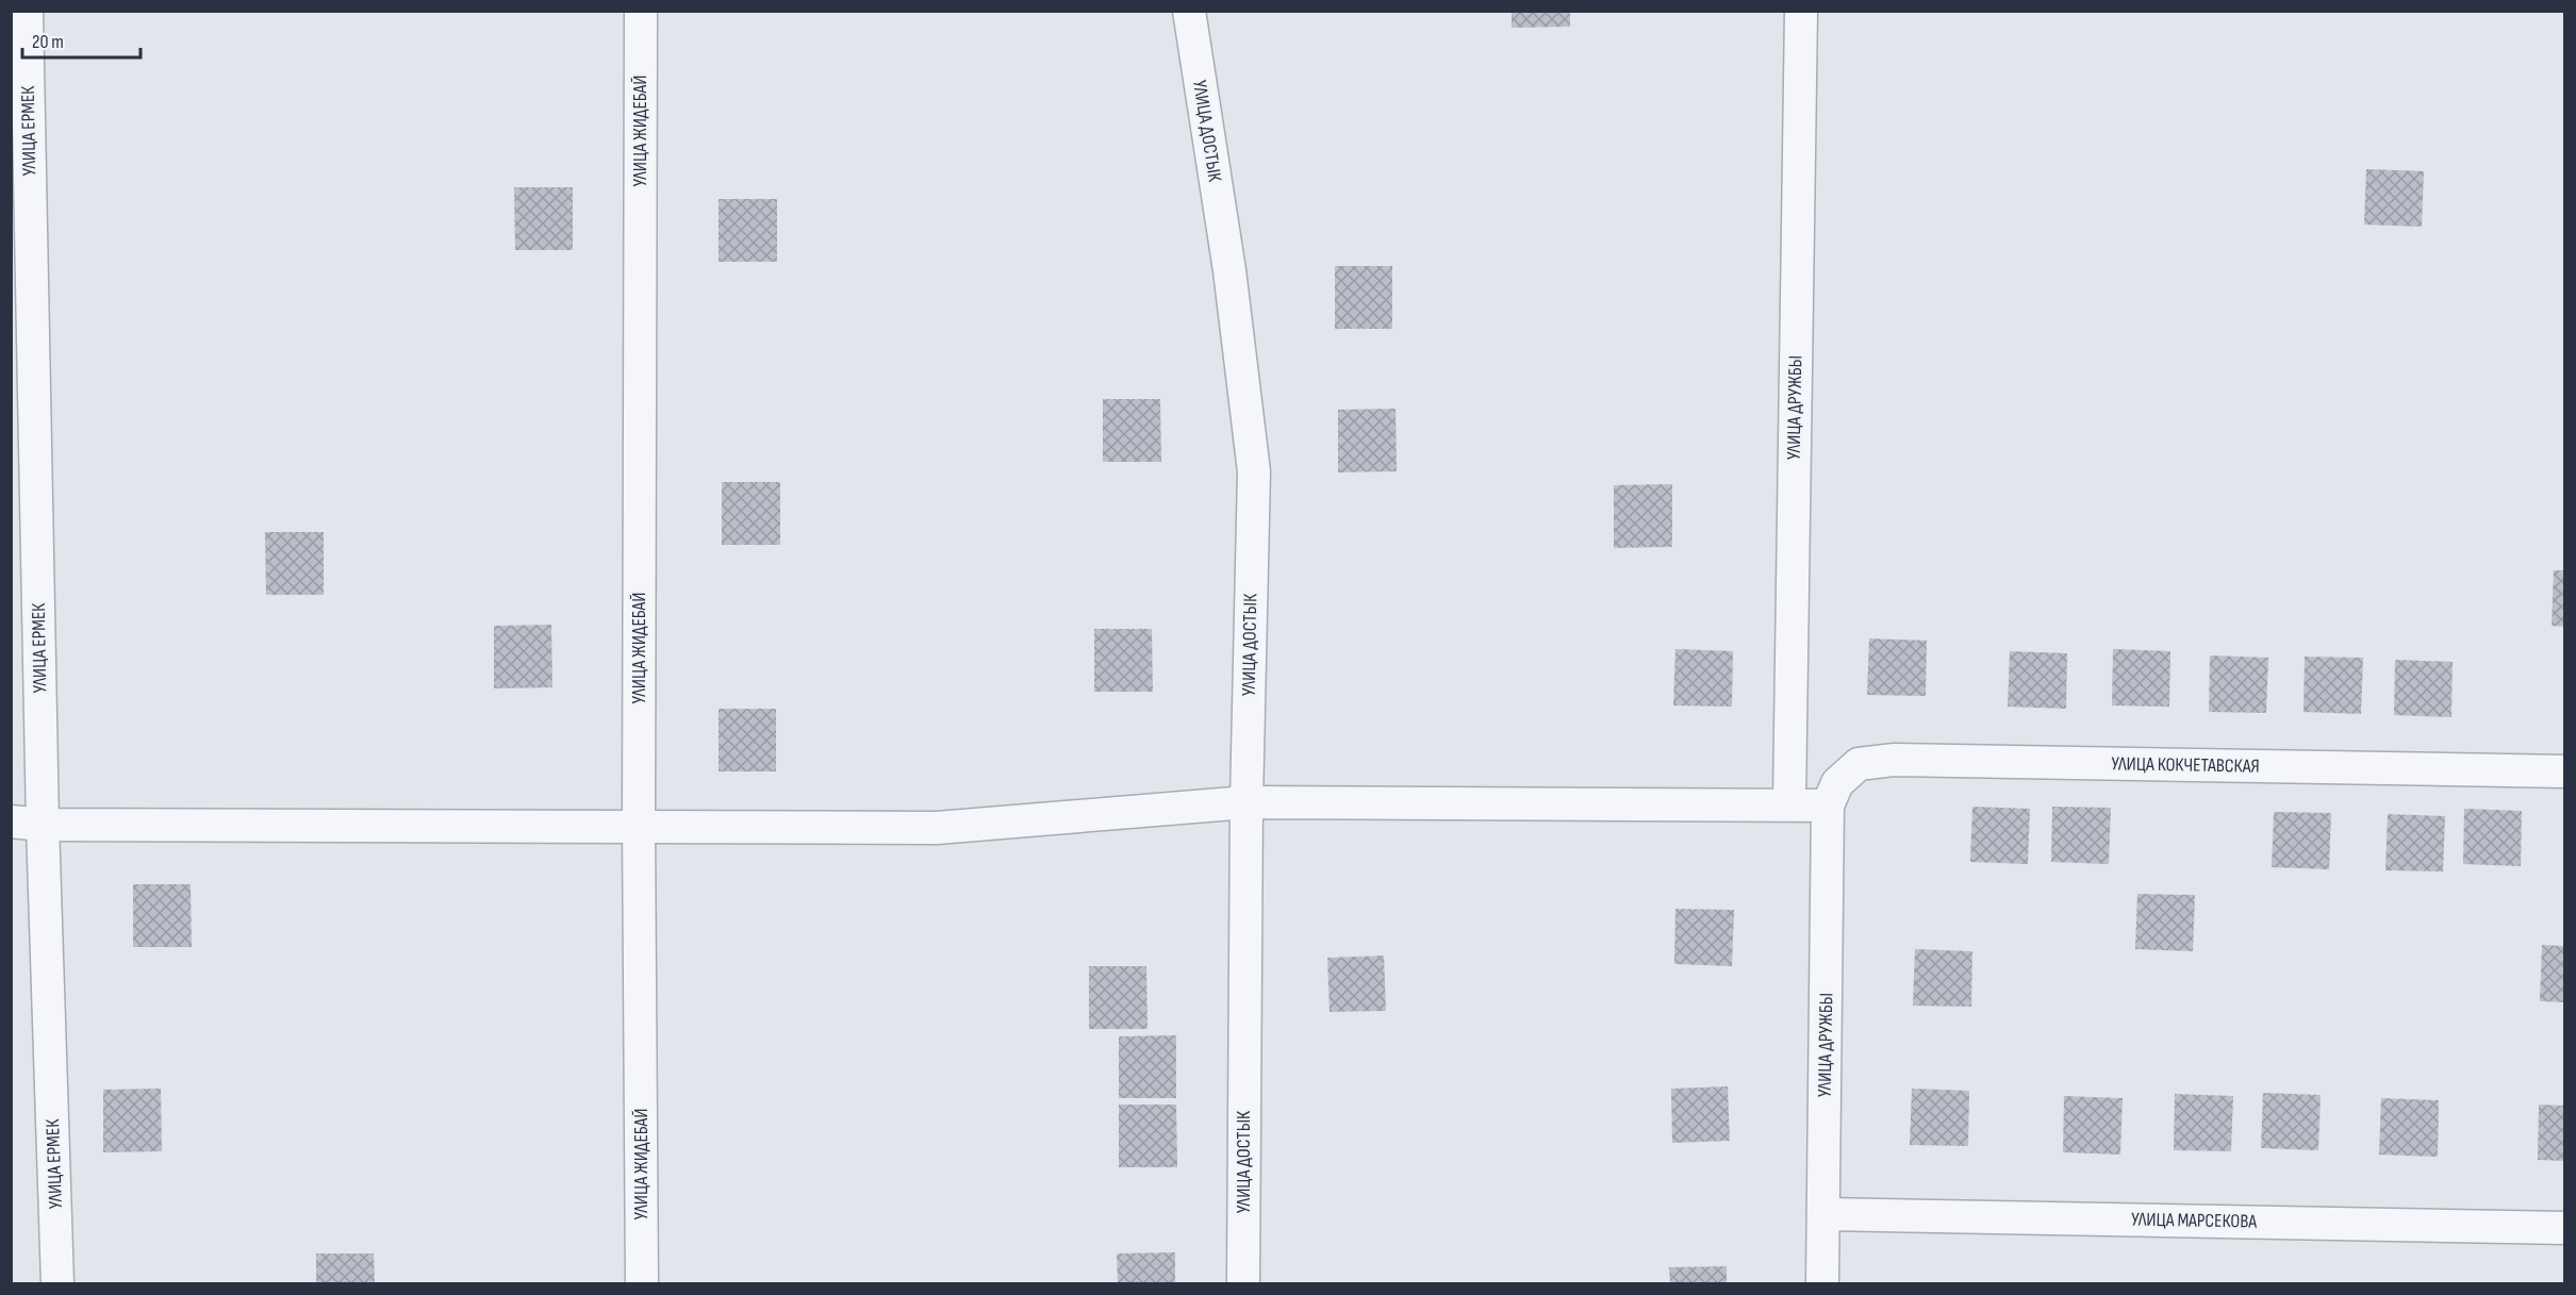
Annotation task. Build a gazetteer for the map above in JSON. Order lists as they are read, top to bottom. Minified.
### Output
{"streets":{"street":["УЛИЦА ЕРМЕК","УЛИЦА ЖИДЕБАЙ","УЛИЦА ДОСТЫК","УЛИЦА ДРУЖБЫ","УЛИЦА КОКЧЕТАВСКАЯ","УЛИЦА МАРСЕКОВА"]},"crossings":[["УЛИЦА ДРУЖБЫ","УЛИЦА КОКЧЕТАВСКАЯ"],["УЛИЦА ДРУЖБЫ","УЛИЦА МАРСЕКОВА"]],"scale_bar":"20 m"}
